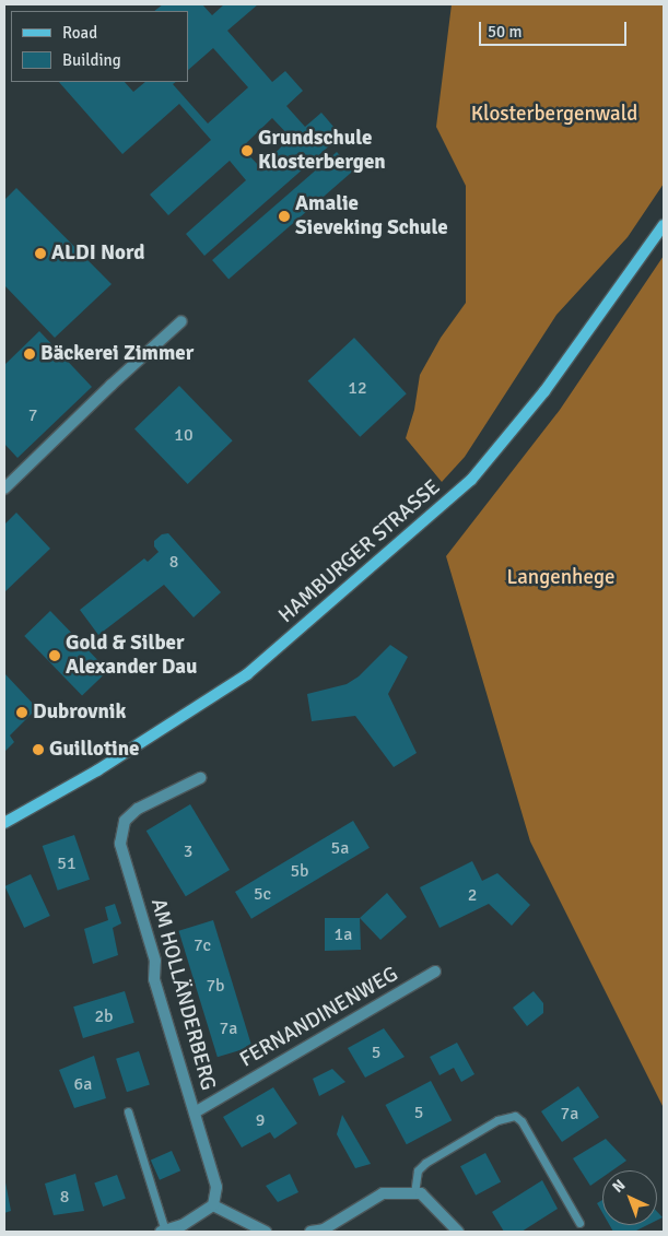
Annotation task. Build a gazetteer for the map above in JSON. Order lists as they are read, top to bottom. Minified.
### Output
{"streets":{"main road":["HAMBURGER STRASSE"],"street":["AM HOLLÄNDERBERG","FERNANDINENWEG"]},"crossings":[["AM HOLLÄNDERBERG","FERNANDINENWEG"]],"parks":["Klosterbergenwald","Langenhege"],"places":["Grundschule Klosterbergen","Amalie Sieveking Schule","ALDI Nord","Bäckerei Zimmer","Gold & Silber Alexander Dau","Dubrovnik","Guillotine"],"house_numbers":["12","7","10","8","5a","3","51","5b","5c","2","1a","7c","7b","2b","7a","5","6a","5","7a","9","8"],"legend":["Road","Building"],"scale_bar":"50 m","north":"top left"}
